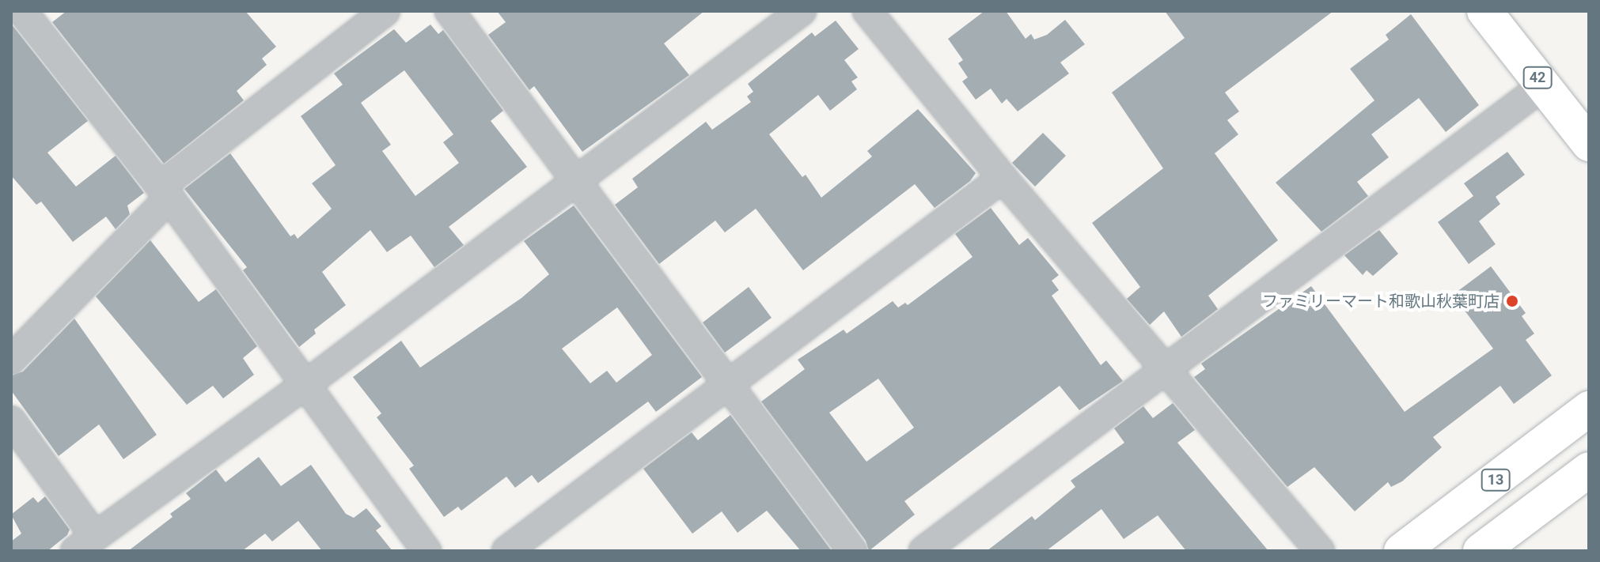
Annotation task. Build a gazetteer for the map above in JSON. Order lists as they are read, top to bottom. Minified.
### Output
{"streets":{"main road":["42","13"]},"places":["ファミリーマート和歌山秋葉町店"]}
